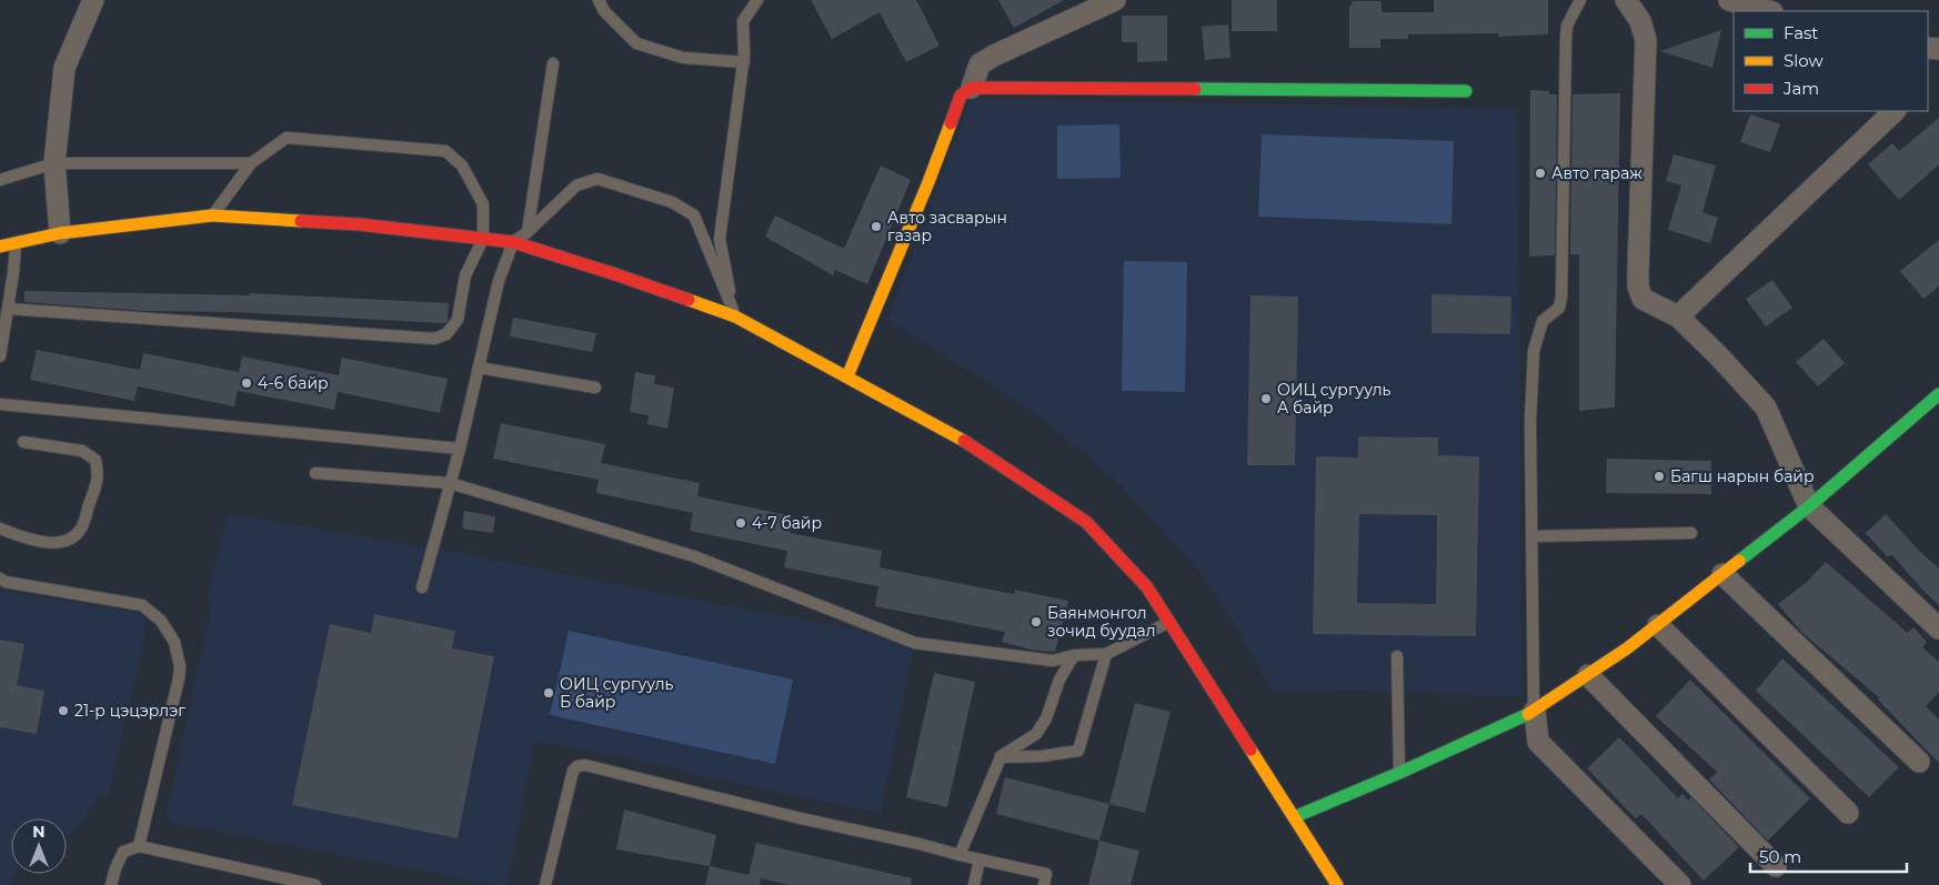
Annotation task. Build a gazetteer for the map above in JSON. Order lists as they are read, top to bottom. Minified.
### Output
{"places":["Авто гараж","Авто засварын газар","4-6 байр","ОИЦ сургууль А байр","Багш нарын байр","4-7 байр","Баянмонгол зочид буудал","ОИЦ сургууль Б байр","21-р цэцэрлэг"],"legend":["Fast","Slow","Jam"],"scale_bar":"50 m","north":"top"}
